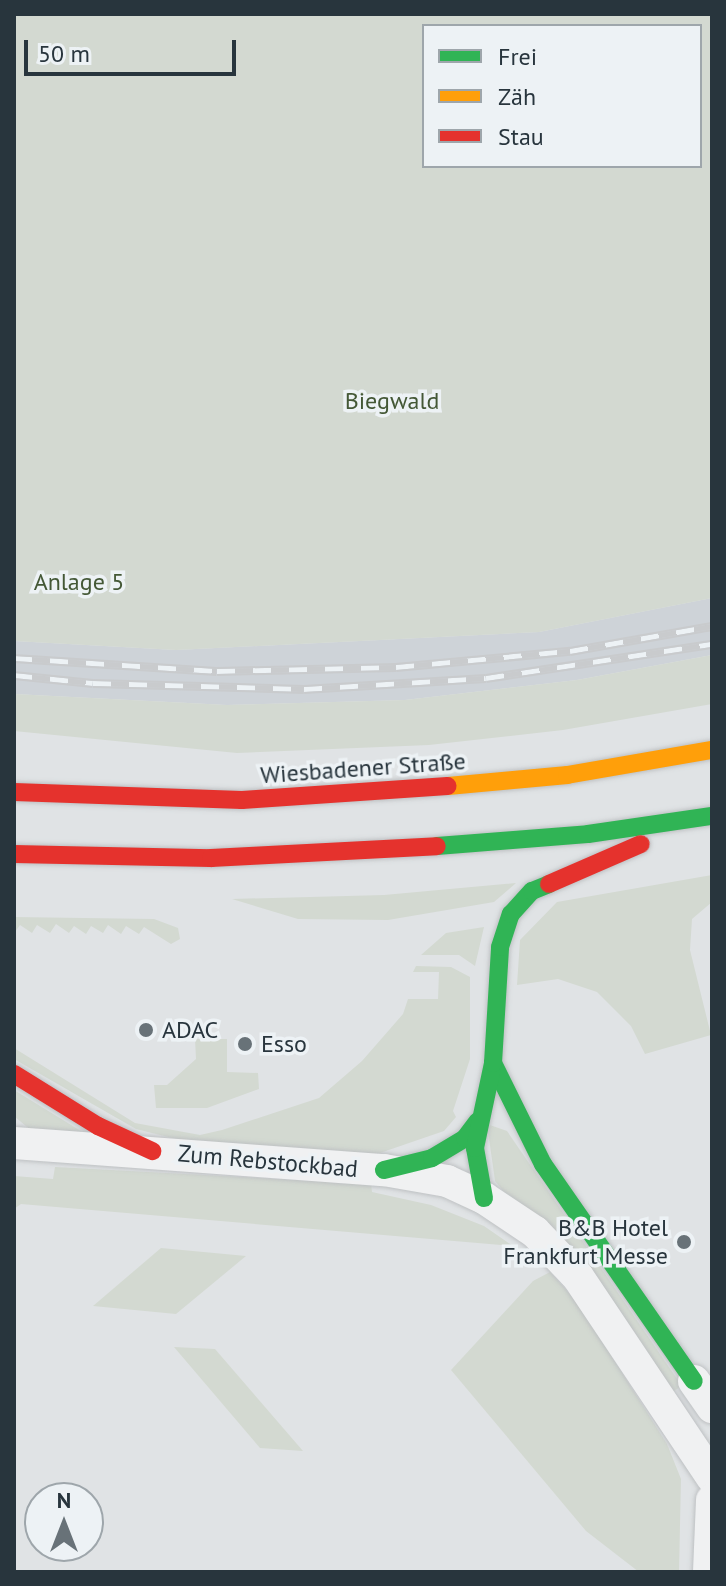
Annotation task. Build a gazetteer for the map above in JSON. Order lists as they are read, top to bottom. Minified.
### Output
{"streets":{"highway":["Wiesbadener Straße"],"street":["Zum Rebstockbad"]},"parks":["Biegwald","Anlage 5"],"places":["ADAC","Esso","B&B Hotel Frankfurt Messe"],"legend":["Frei","Zäh","Stau"],"scale_bar":"50 m","north":"top"}
